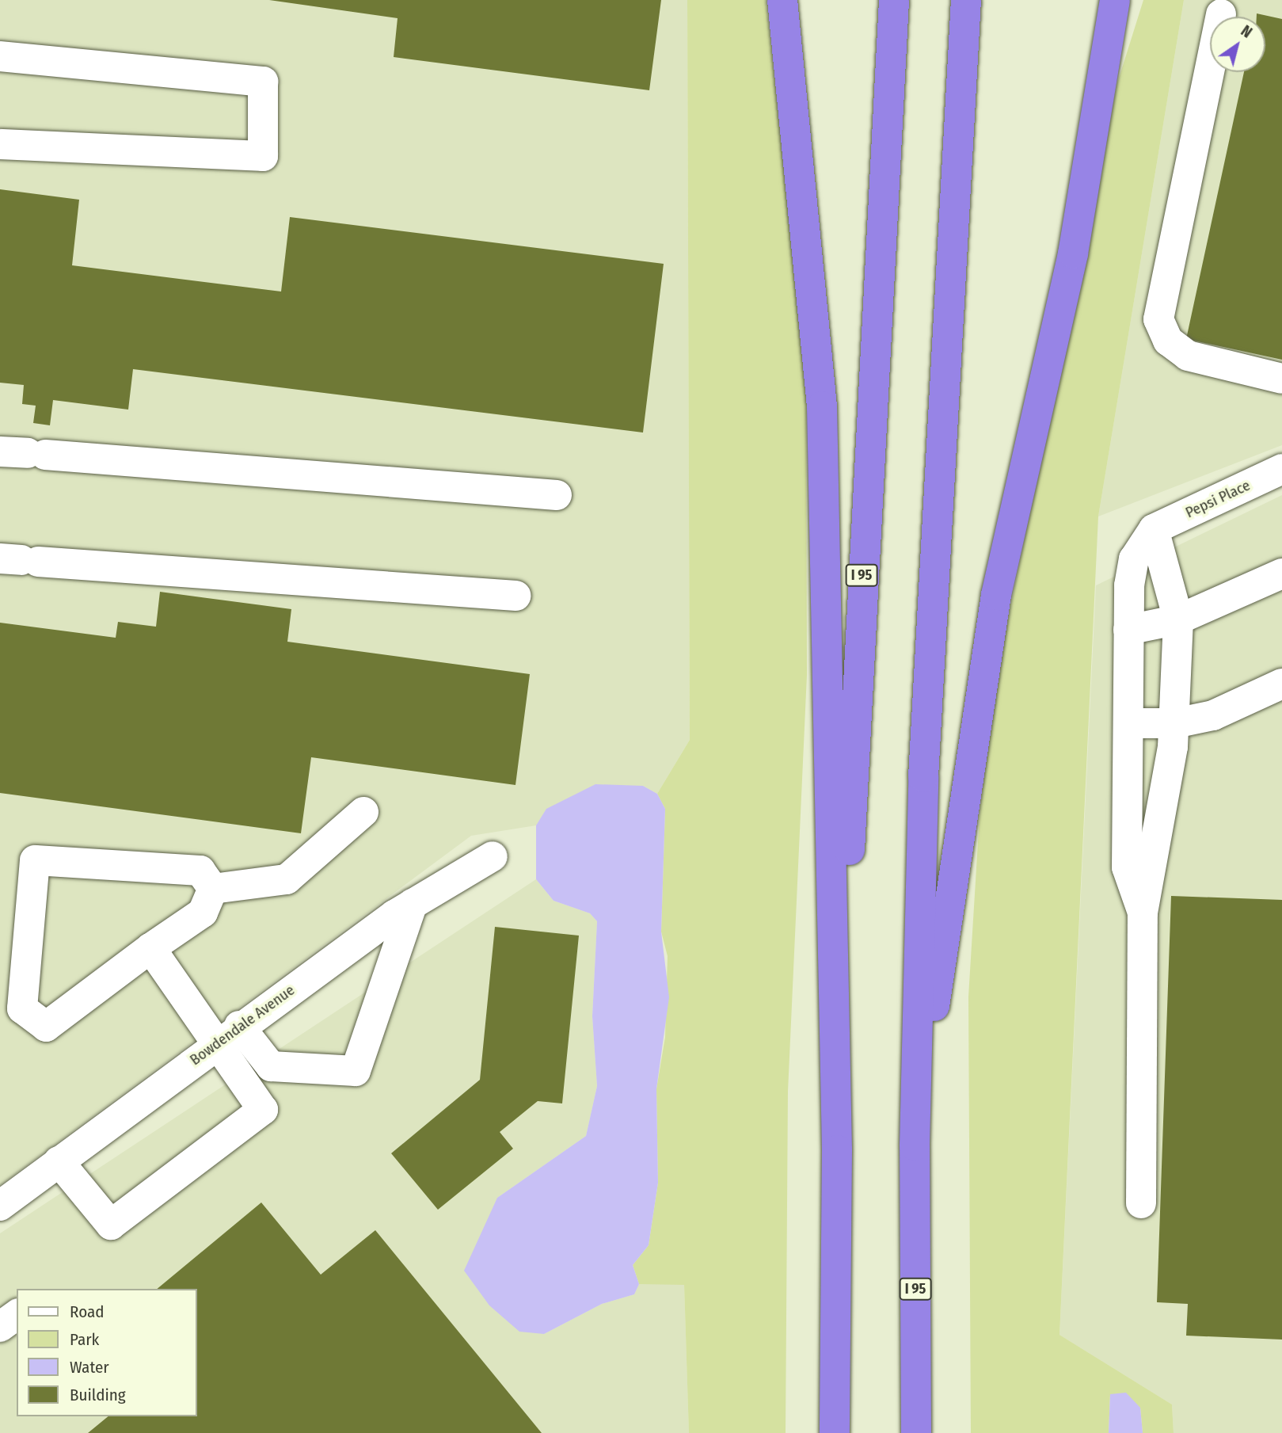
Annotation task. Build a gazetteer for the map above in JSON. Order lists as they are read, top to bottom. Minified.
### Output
{"streets":{"highway":["I 95"],"street":["Pepsi Place","Bowdendale Avenue"]},"legend":["Road","Park","Water","Building"],"north":"top right"}
